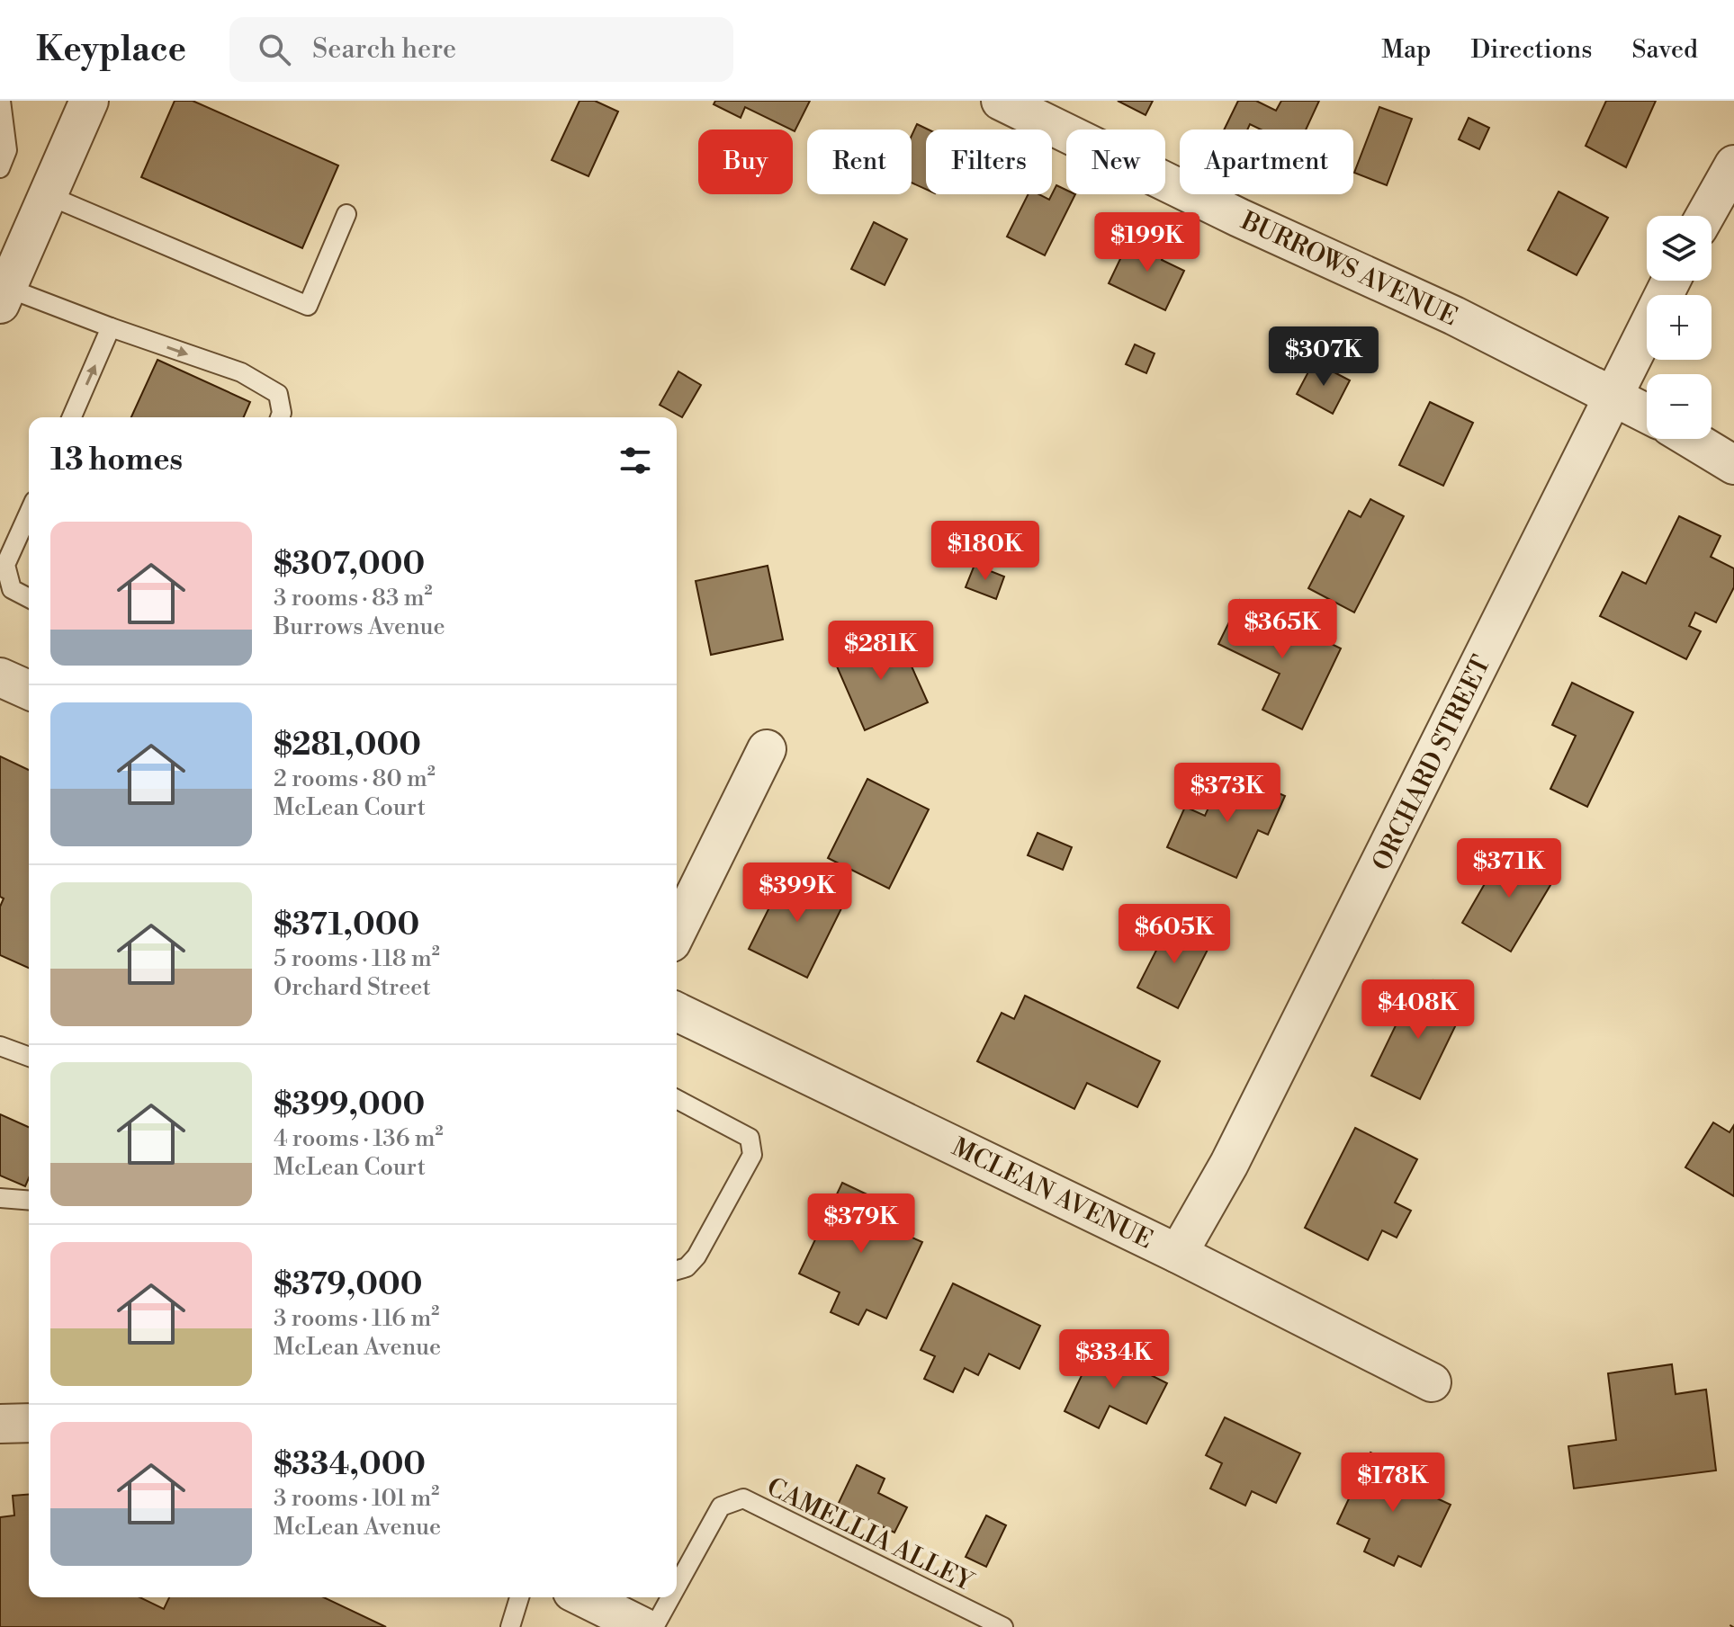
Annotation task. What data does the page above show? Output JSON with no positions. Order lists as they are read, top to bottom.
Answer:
{
  "streets": {
    "street": ["BURROWS AVENUE", "ORCHARD STREET", "MCLEAN AVENUE"],
    "lane": ["CAMELLIA ALLEY"]
  },
  "crossings": [
    ["BURROWS AVENUE", "ORCHARD STREET"],
    ["ORCHARD STREET", "MCLEAN AVENUE"]
  ],
  "page": {
    "header": "Keyplace",
    "search": "Search here",
    "nav": ["Map", "Directions", "Saved"],
    "chip": [
      "Buy",
      "Rent",
      "Filters",
      "New",
      "Apartment"
    ],
    "price": [
      "$199K",
      "$307K",
      "$180K",
      "$365K",
      "$281K",
      "$373K",
      "$371K",
      "$399K",
      "$605K",
      "$408K",
      "$379K",
      "$334K",
      "$178K"
    ],
    "map_buttons": ["+", "−"],
    "heading": "13 homes",
    "list": [
      {
        "name": "$307,000",
        "note": "3 rooms · 83 m² · Burrows Avenue"
      },
      {
        "name": "$281,000",
        "note": "2 rooms · 80 m² · McLean Court"
      },
      {
        "name": "$371,000",
        "note": "5 rooms · 118 m² · Orchard Street"
      },
      {
        "name": "$399,000",
        "note": "4 rooms · 136 m² · McLean Court"
      },
      {
        "name": "$379,000",
        "note": "3 rooms · 116 m² · McLean Avenue"
      },
      {
        "name": "$334,000",
        "note": "3 rooms · 101 m² · McLean Avenue"
      }
    ]
  }
}
